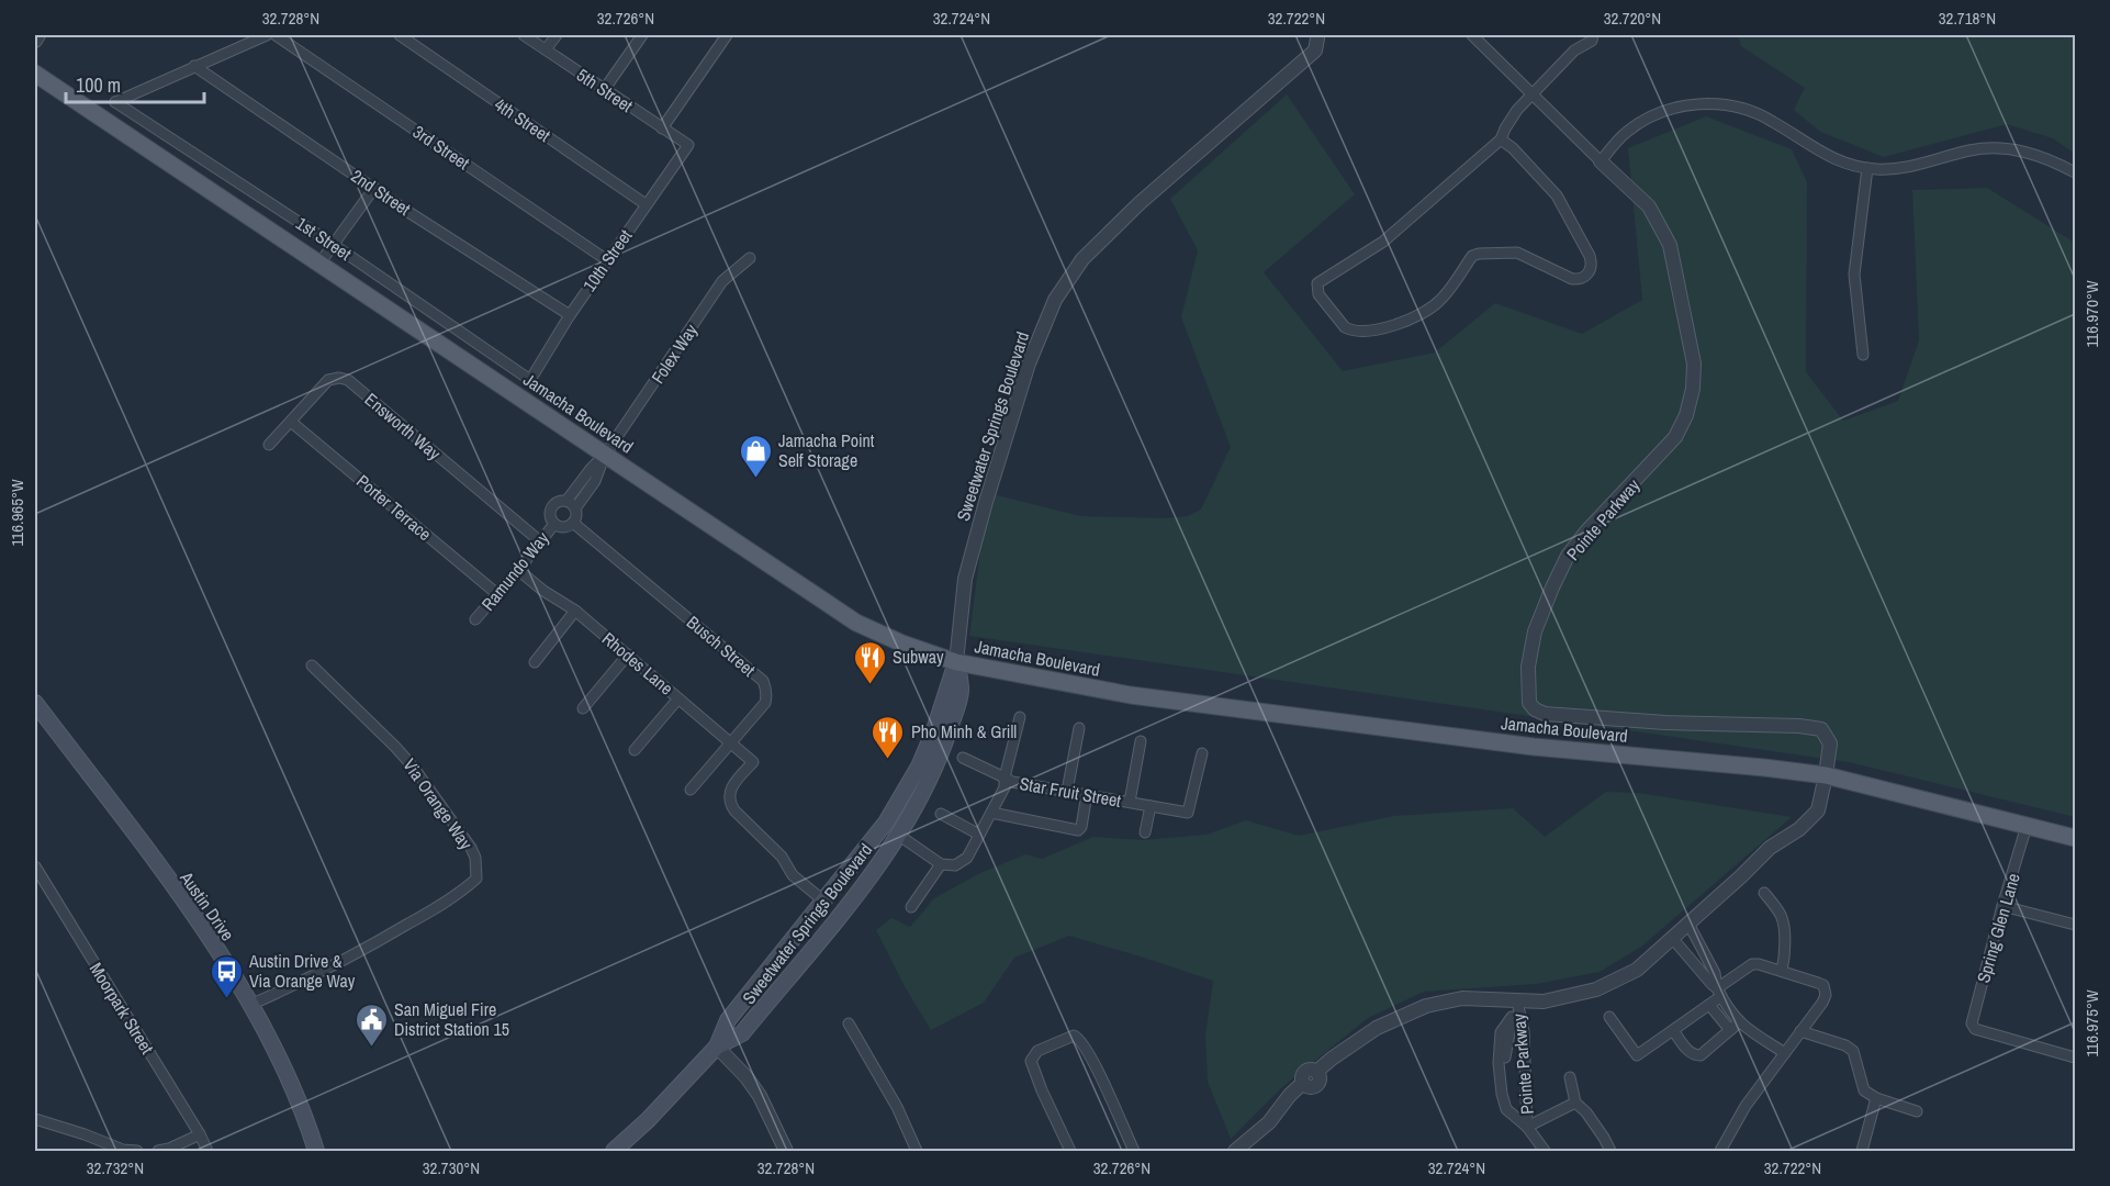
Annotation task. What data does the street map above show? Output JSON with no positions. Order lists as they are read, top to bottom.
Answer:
{
  "streets": {
    "main road": ["Jamacha Boulevard", "Sweetwater Springs Boulevard", "Austin Drive"],
    "street": [
      "5th Street",
      "4th Street",
      "3rd Street",
      "2nd Street",
      "1st Street",
      "10th Street",
      "Folex Way",
      "Ensworth Way",
      "Porter Terrace",
      "Pointe Parkway",
      "Ramundo Way",
      "Busch Street",
      "Rhodes Lane",
      "Star Fruit Street",
      "Via Orange Way",
      "Spring Glen Lane",
      "Moorpark Street"
    ]
  },
  "crossings": [
    ["5th Street", "10th Street"],
    ["4th Street", "10th Street"],
    ["3rd Street", "10th Street"],
    ["2nd Street", "1st Street"],
    ["2nd Street", "10th Street"],
    ["1st Street", "10th Street"],
    ["Folex Way", "Jamacha Boulevard"],
    ["Folex Way", "Ramundo Way"],
    ["Jamacha Boulevard", "Sweetwater Springs Boulevard"],
    ["Jamacha Boulevard", "Pointe Parkway"],
    ["Jamacha Boulevard", "Ramundo Way"],
    ["Jamacha Boulevard", "Spring Glen Lane"],
    ["Ensworth Way", "Porter Terrace"],
    ["Ensworth Way", "Ramundo Way"],
    ["Sweetwater Springs Boulevard", "Rhodes Lane"],
    ["Porter Terrace", "Ramundo Way"],
    ["Ramundo Way", "Busch Street"],
    ["Ramundo Way", "Rhodes Lane"],
    ["Busch Street", "Rhodes Lane"],
    ["Via Orange Way", "Austin Drive"]
  ],
  "places": {
    "shop": ["Jamacha Point Self Storage"],
    "restaurant": ["Subway", "Pho Minh & Grill"],
    "bus stop": ["Austin Drive & Via Orange Way"],
    "public building": ["San Miguel Fire District Station 15"]
  },
  "scale_bar": "100 m",
  "coordinates": [
    "32.728°N",
    "32.726°N",
    "32.724°N",
    "32.722°N",
    "32.720°N",
    "32.718°N",
    "116.970°W",
    "116.965°W",
    "116.975°W",
    "32.732°N",
    "32.730°N"
  ]
}
